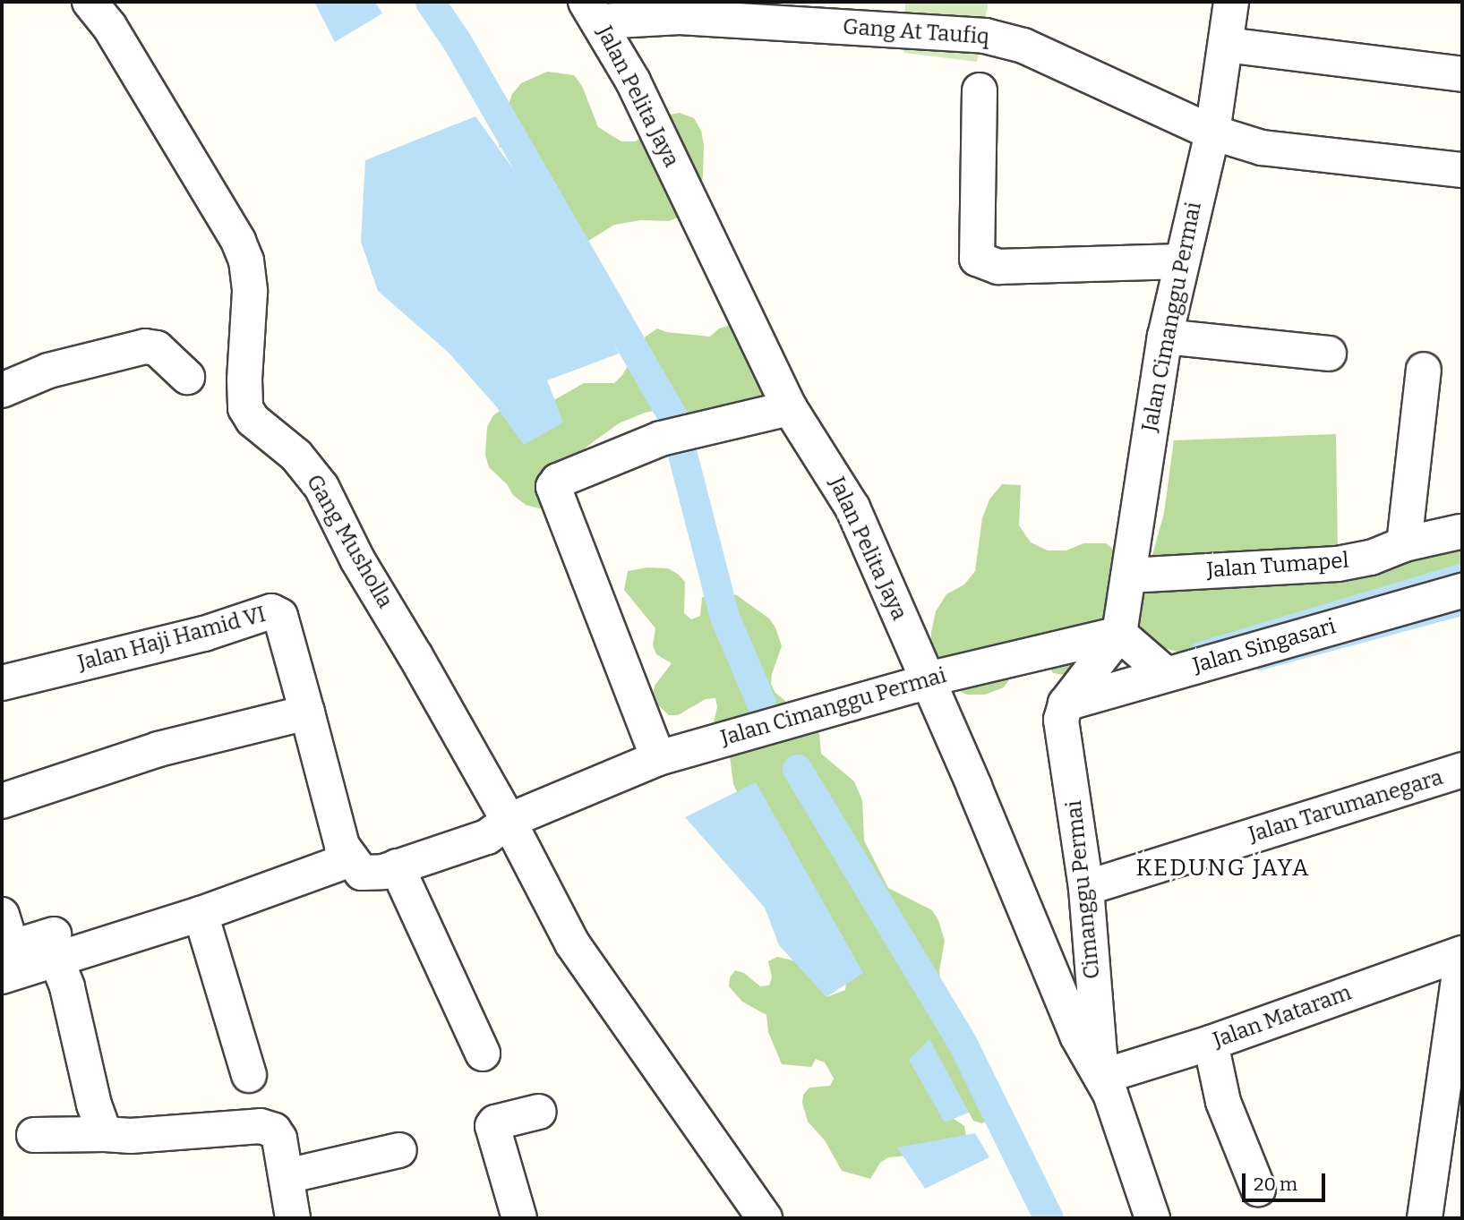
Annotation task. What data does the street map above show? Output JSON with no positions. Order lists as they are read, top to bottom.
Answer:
{
  "streets": {
    "street": [
      "Gang At Taufiq",
      "Jalan Pelita Jaya",
      "Jalan Cimanggu Permai",
      "Gang Musholla",
      "Jalan Tumapel",
      "Jalan Haji Hamid VI",
      "Jalan Singasari",
      "Jalan Tarumanegara",
      "Cimanggu Permai",
      "Jalan Mataram"
    ]
  },
  "crossings": [
    ["Gang At Taufiq", "Jalan Pelita Jaya"],
    ["Gang At Taufiq", "Jalan Cimanggu Permai"],
    ["Jalan Pelita Jaya", "Jalan Cimanggu Permai"],
    ["Jalan Pelita Jaya", "Cimanggu Permai"],
    ["Jalan Pelita Jaya", "Jalan Mataram"],
    ["Jalan Cimanggu Permai", "Gang Musholla"],
    ["Jalan Cimanggu Permai", "Jalan Tumapel"],
    ["Jalan Cimanggu Permai", "Jalan Haji Hamid VI"],
    ["Jalan Cimanggu Permai", "Jalan Singasari"],
    ["Jalan Cimanggu Permai", "Cimanggu Permai"],
    ["Jalan Singasari", "Cimanggu Permai"],
    ["Jalan Tarumanegara", "Cimanggu Permai"],
    ["Cimanggu Permai", "Jalan Mataram"]
  ],
  "districts": ["KEDUNG JAYA"],
  "scale_bar": "20 m"
}
